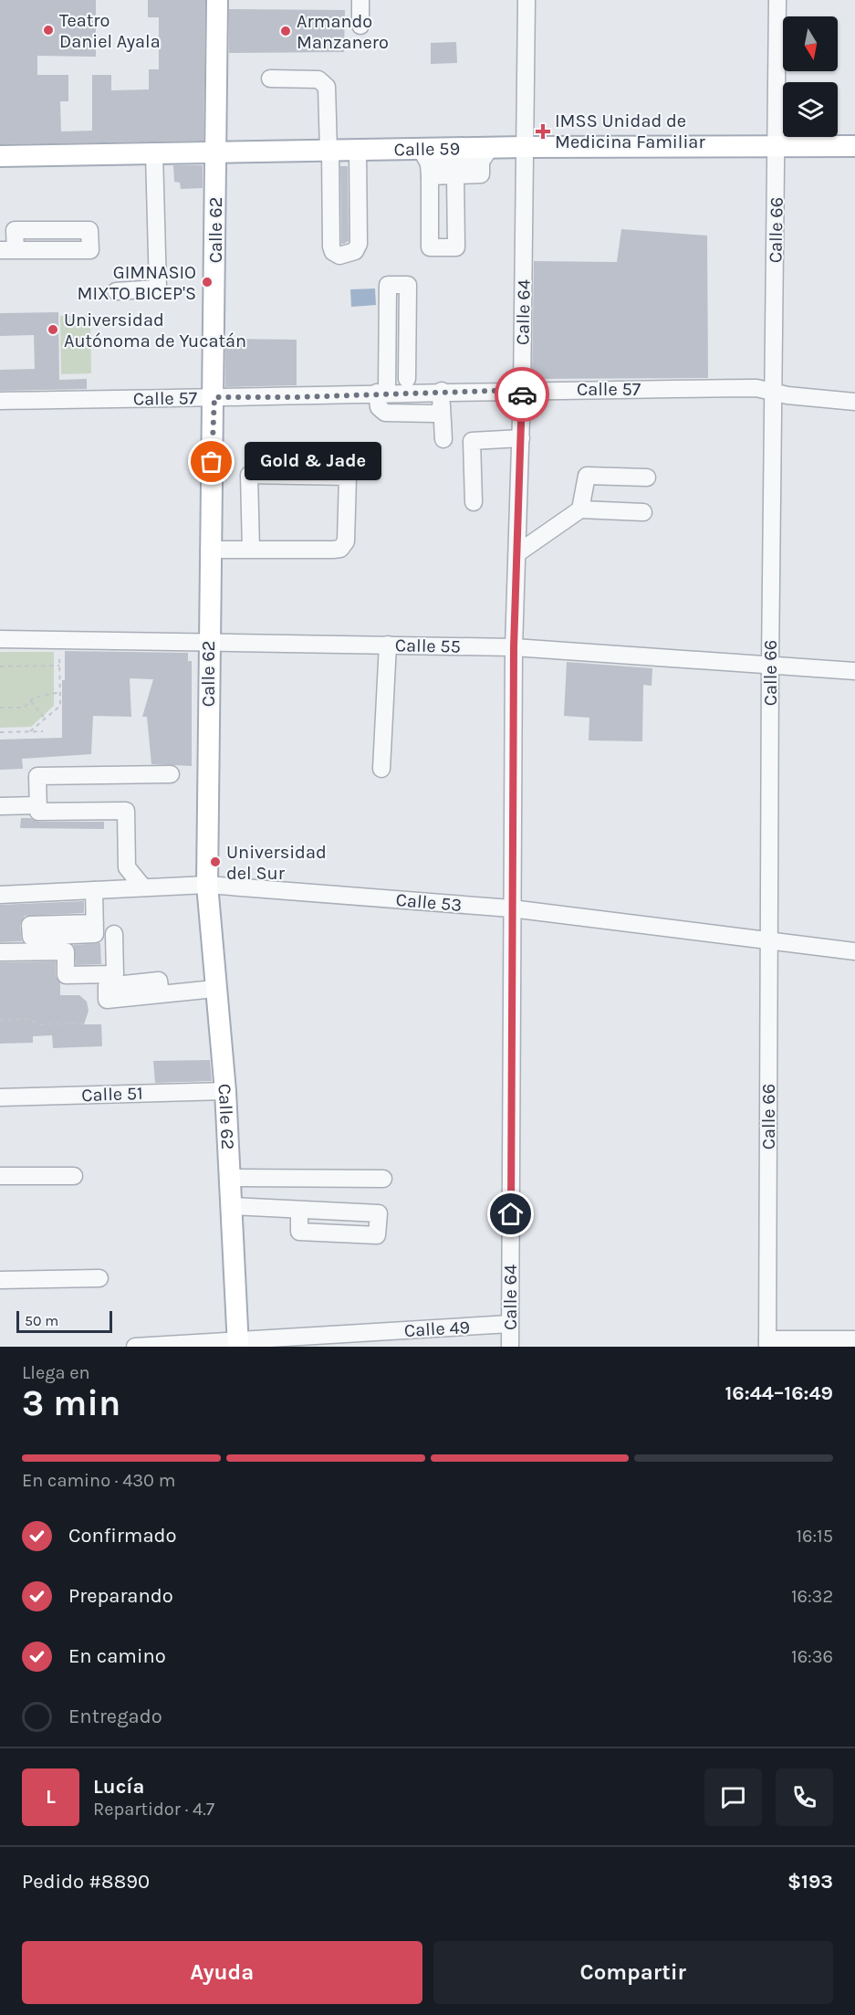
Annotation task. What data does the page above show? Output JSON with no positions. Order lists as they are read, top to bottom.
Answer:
{
  "streets": {
    "main road": ["Calle 59", "Calle 62"],
    "street": [
      "Calle 66",
      "Calle 64",
      "Calle 57",
      "Calle 55",
      "Calle 53",
      "Calle 51",
      "Calle 49"
    ]
  },
  "crossings": [
    ["Calle 59", "Calle 62"],
    ["Calle 59", "Calle 66"],
    ["Calle 59", "Calle 64"],
    ["Calle 62", "Calle 57"],
    ["Calle 62", "Calle 55"],
    ["Calle 62", "Calle 53"],
    ["Calle 62", "Calle 51"],
    ["Calle 62", "Calle 49"],
    ["Calle 66", "Calle 57"],
    ["Calle 66", "Calle 55"],
    ["Calle 66", "Calle 53"],
    ["Calle 64", "Calle 57"],
    ["Calle 64", "Calle 55"],
    ["Calle 64", "Calle 53"],
    ["Calle 64", "Calle 49"]
  ],
  "places": {
    "other": [
      "Teatro Daniel Ayala",
      "Armando Manzanero",
      "GIMNASIO MIXTO BICEP'S",
      "Universidad Autónoma de Yucatán",
      "Gold & Jade",
      "Universidad del Sur"
    ],
    "health": ["IMSS Unidad de Medicina Familiar"]
  },
  "scale_bar": "50 m",
  "north": "bottom",
  "page": {
    "bubble": "Gold & Jade",
    "scale": "50 m",
    "heading": ["3 min", "Llega en", "16:44–16:49"],
    "panel": [
      "Lucía",
      "Repartidor · 4.7",
      "Pedido #8890",
      "$193"
    ],
    "bar": "En camino · 430 m",
    "list": [
      ["Confirmado", "16:15"],
      ["Preparando", "16:32"],
      ["En camino", "16:36"],
      "Entregado"
    ],
    "round": "L",
    "buttons": ["Ayuda", "Compartir"]
  }
}
